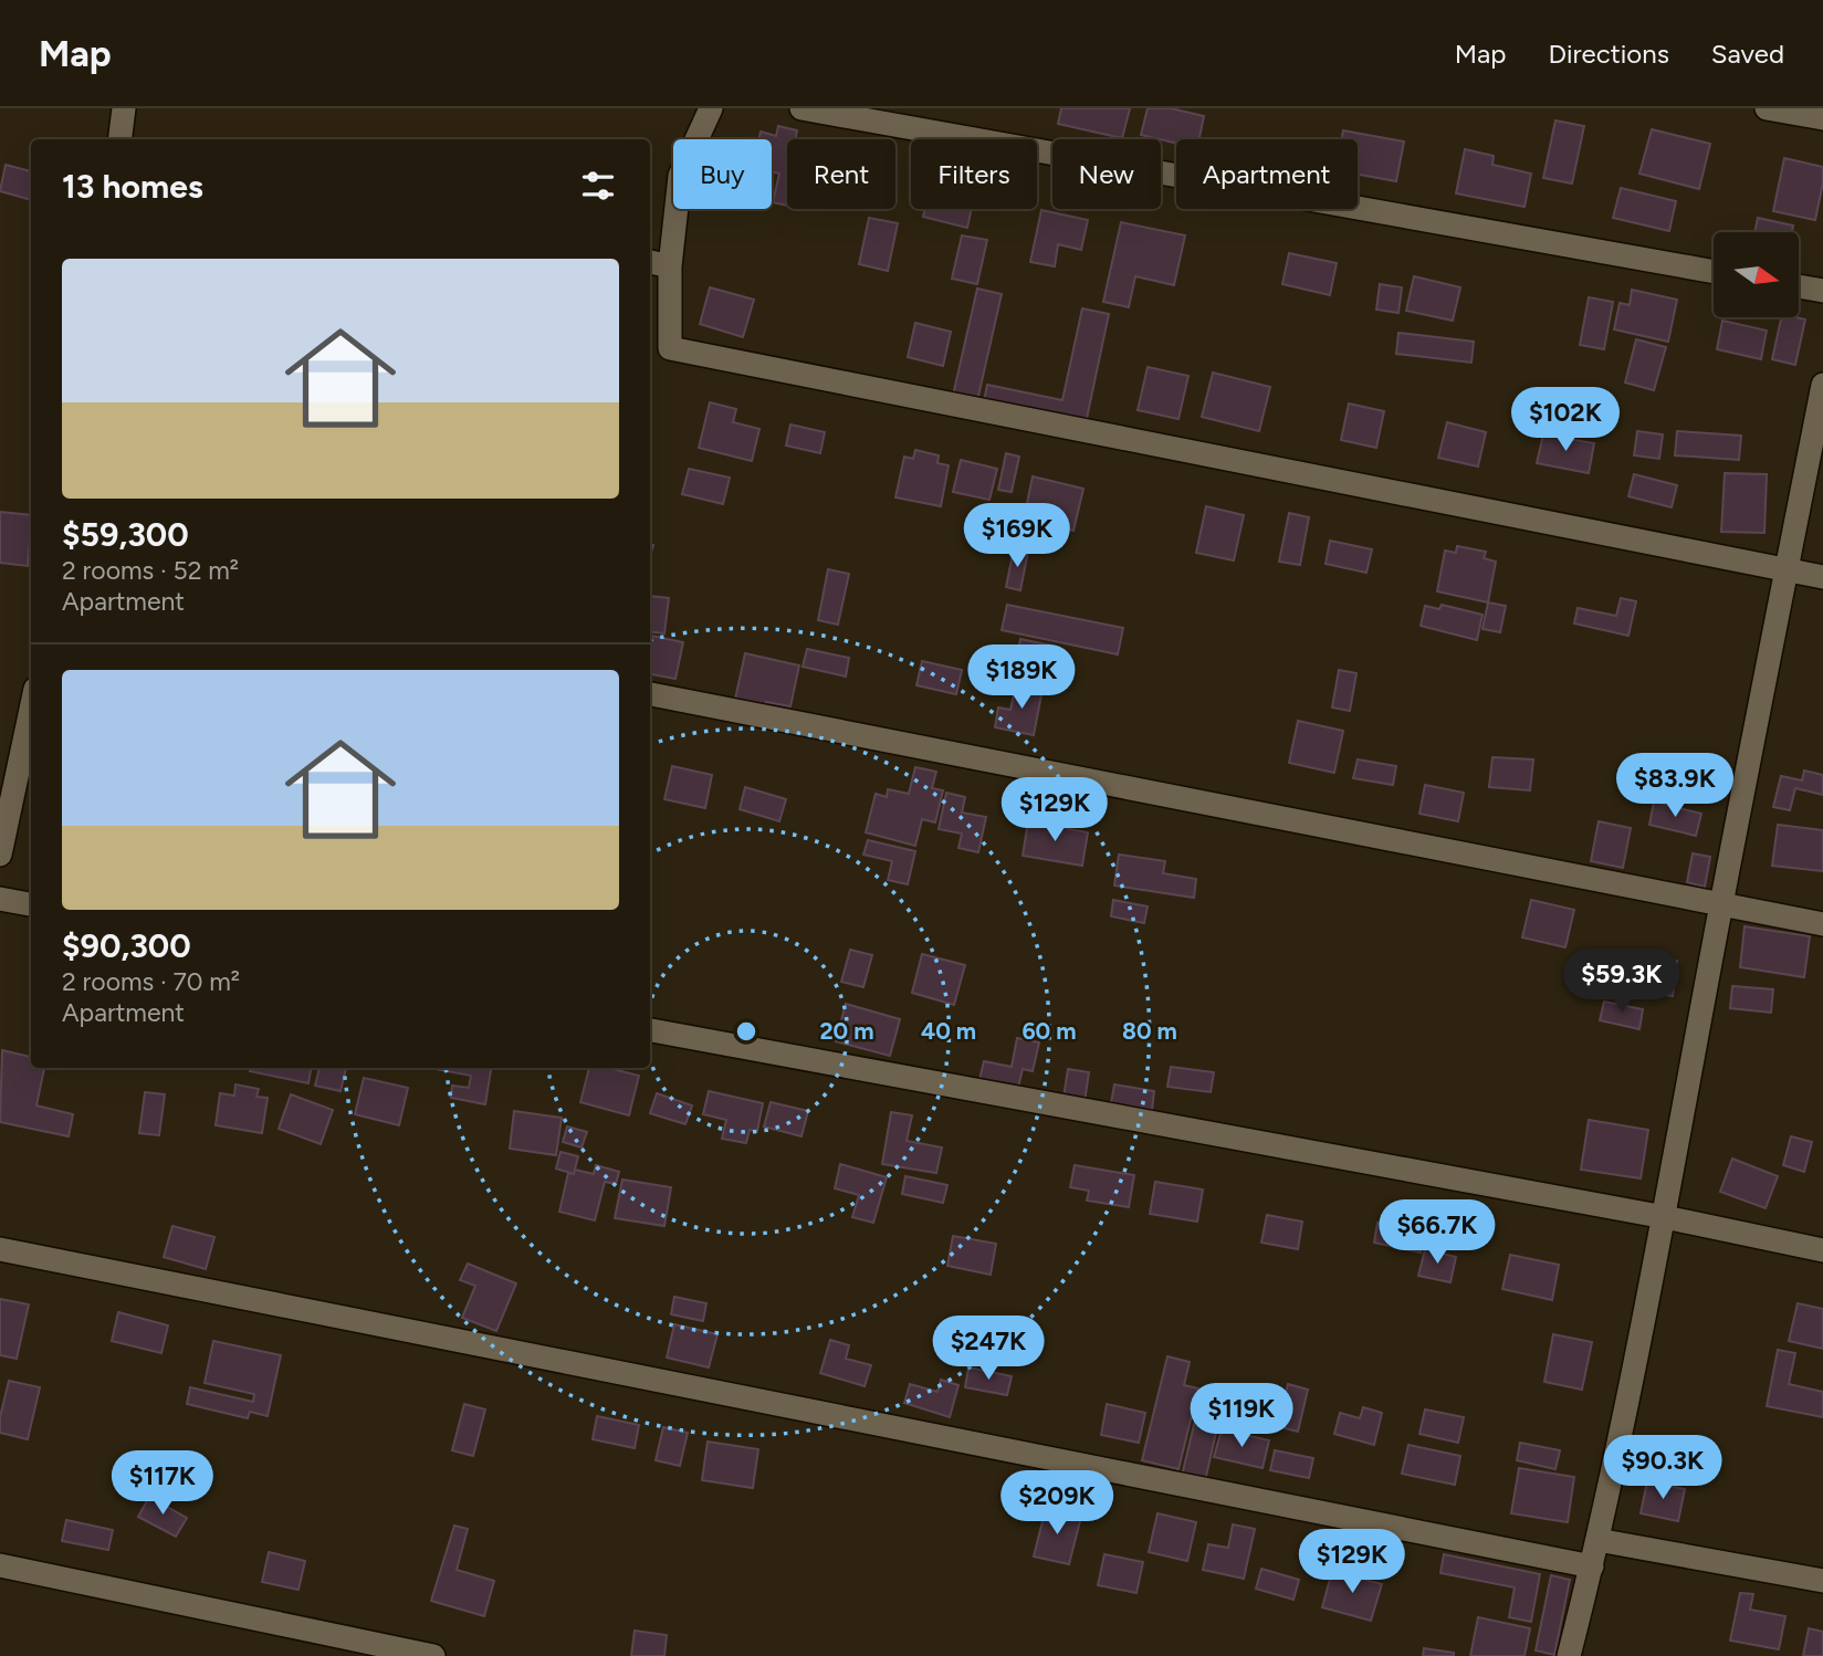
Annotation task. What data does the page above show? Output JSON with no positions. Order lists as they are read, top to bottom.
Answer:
{
  "north": "right",
  "page": {
    "header": "Map",
    "nav": ["Map", "Directions", "Saved"],
    "chip": [
      "Buy",
      "Rent",
      "Filters",
      "New",
      "Apartment"
    ],
    "heading": "13 homes",
    "list": [
      {
        "name": "$59,300",
        "note": "2 rooms · 52 m² · Apartment"
      },
      {
        "name": "$90,300",
        "note": "2 rooms · 70 m² · Apartment"
      }
    ],
    "price": [
      "$102K",
      "$169K",
      "$189K",
      "$83.9K",
      "$129K",
      "$59.3K",
      "$66.7K",
      "$247K",
      "$119K",
      "$90.3K",
      "$117K",
      "$209K",
      "$129K"
    ]
  },
  "rings": [
    "20 m",
    "40 m",
    "60 m",
    "80 m"
  ]
}
